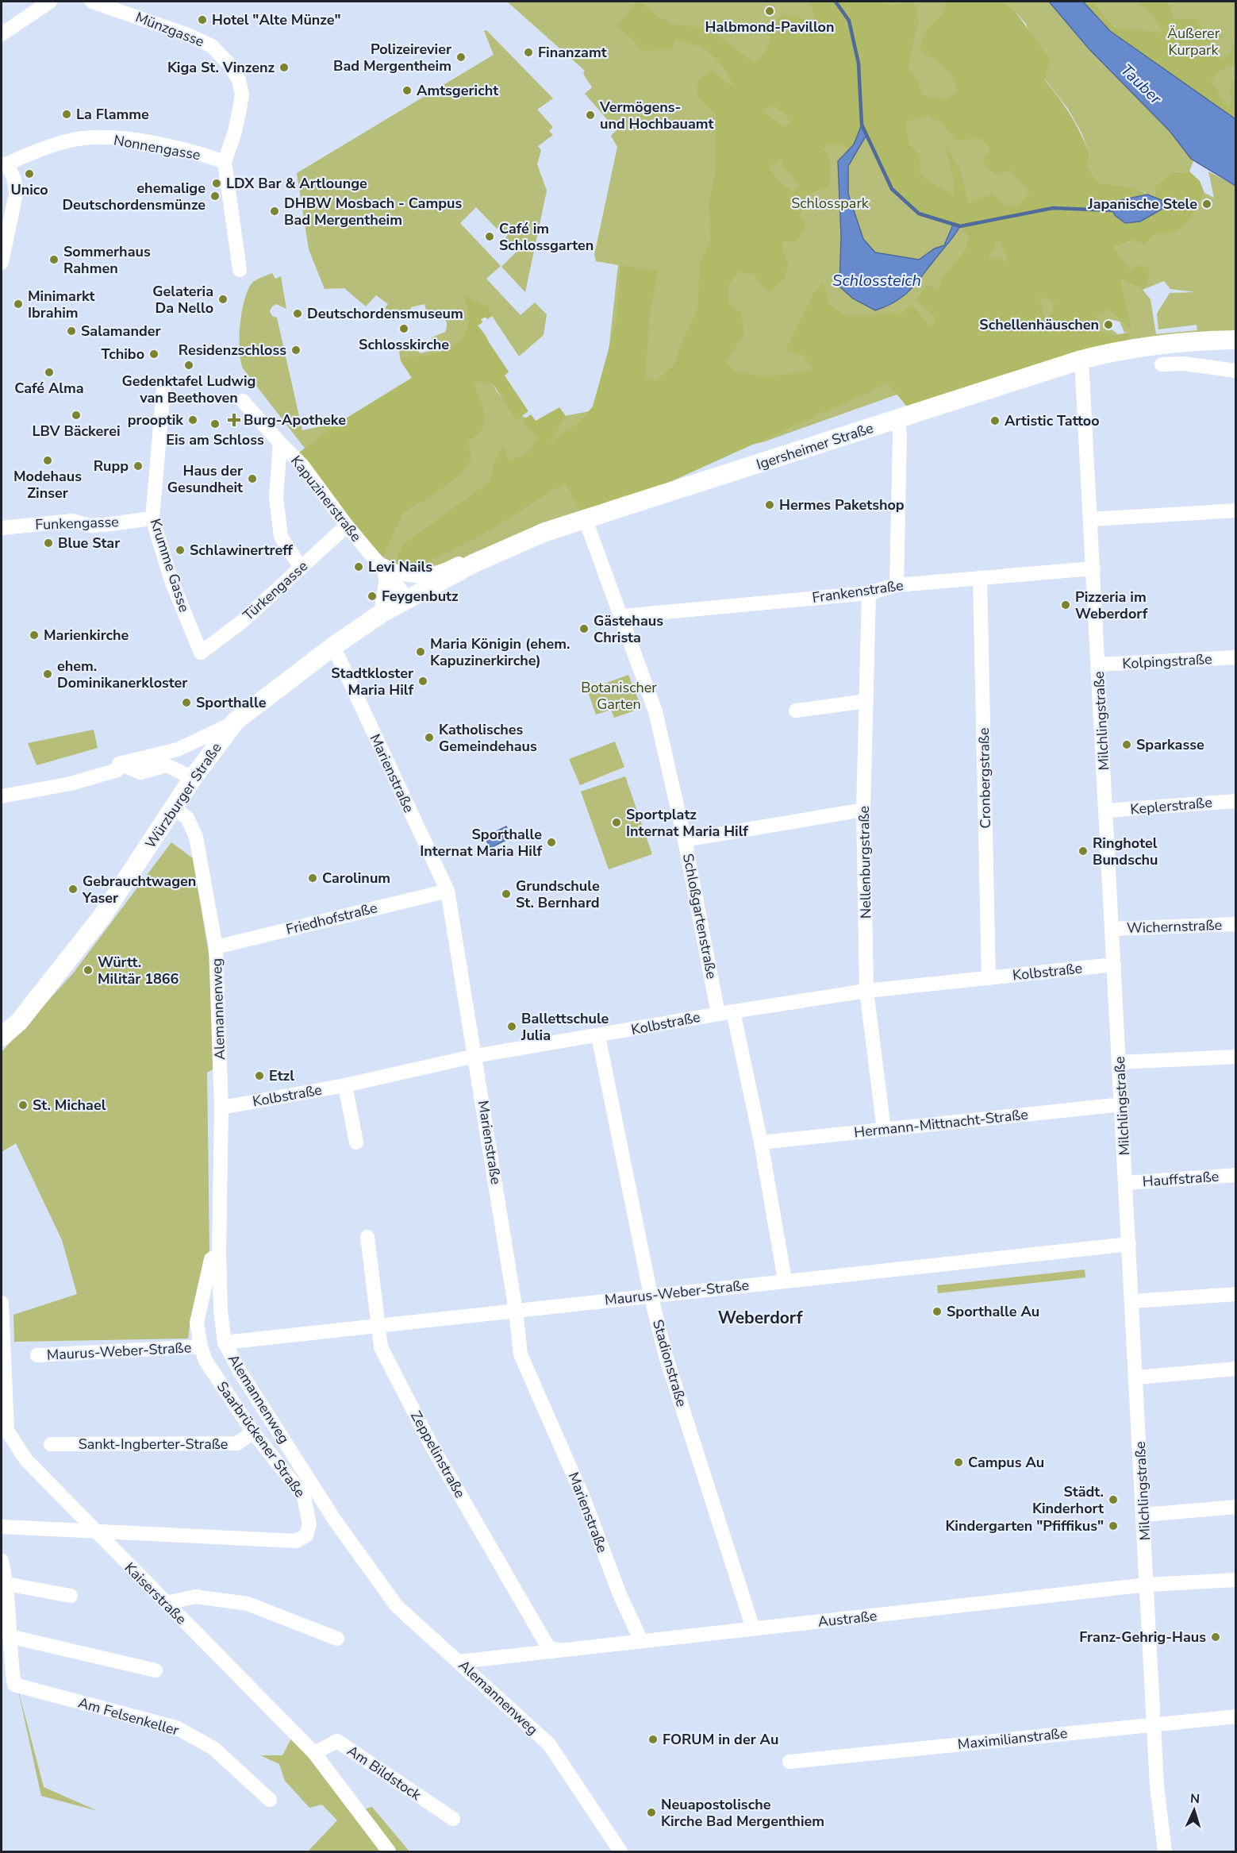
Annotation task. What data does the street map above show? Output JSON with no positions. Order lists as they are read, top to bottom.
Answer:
{
  "streets": {
    "street": [
      "Münzgasse",
      "Nonnengasse",
      "Igersheimer Straße",
      "Kapuzinerstraße",
      "Funkengasse",
      "Krumme Gasse",
      "Türkengasse",
      "Frankenstraße",
      "Kolpingstraße",
      "Milchlingstraße",
      "Marienstraße",
      "Cronbergstraße",
      "Würzburger Straße",
      "Keplerstraße",
      "Nellenburgstraße",
      "Schloßgartenstraße",
      "Friedhofstraße",
      "Wichernstraße",
      "Kolbstraße",
      "Alemannenweg",
      "Hermann-Mittnacht-Straße",
      "Hauffstraße",
      "Maurus-Weber-Straße",
      "Stadionstraße",
      "Saarbrückener Straße",
      "Sankt-Ingberter-Straße",
      "Zeppelinstraße",
      "Kaiserstraße",
      "Austraße",
      "Am Felsenkeller",
      "Maximilianstraße",
      "Am Bildstock"
    ]
  },
  "crossings": [
    ["Münzgasse", "Nonnengasse"],
    ["Igersheimer Straße", "Kapuzinerstraße"],
    ["Igersheimer Straße", "Milchlingstraße"],
    ["Igersheimer Straße", "Würzburger Straße"],
    ["Igersheimer Straße", "Schloßgartenstraße"],
    ["Kapuzinerstraße", "Türkengasse"],
    ["Kapuzinerstraße", "Würzburger Straße"],
    ["Funkengasse", "Krumme Gasse"],
    ["Krumme Gasse", "Türkengasse"],
    ["Frankenstraße", "Milchlingstraße"],
    ["Frankenstraße", "Cronbergstraße"],
    ["Frankenstraße", "Nellenburgstraße"],
    ["Frankenstraße", "Schloßgartenstraße"],
    ["Kolpingstraße", "Milchlingstraße"],
    ["Milchlingstraße", "Keplerstraße"],
    ["Milchlingstraße", "Wichernstraße"],
    ["Milchlingstraße", "Kolbstraße"],
    ["Milchlingstraße", "Hermann-Mittnacht-Straße"],
    ["Milchlingstraße", "Hauffstraße"],
    ["Milchlingstraße", "Maurus-Weber-Straße"],
    ["Milchlingstraße", "Austraße"],
    ["Milchlingstraße", "Maximilianstraße"],
    ["Marienstraße", "Würzburger Straße"],
    ["Marienstraße", "Friedhofstraße"],
    ["Marienstraße", "Kolbstraße"],
    ["Marienstraße", "Maurus-Weber-Straße"],
    ["Marienstraße", "Austraße"],
    ["Cronbergstraße", "Kolbstraße"],
    ["Würzburger Straße", "Alemannenweg"],
    ["Nellenburgstraße", "Kolbstraße"],
    ["Nellenburgstraße", "Hermann-Mittnacht-Straße"],
    ["Schloßgartenstraße", "Kolbstraße"],
    ["Friedhofstraße", "Alemannenweg"],
    ["Kolbstraße", "Alemannenweg"],
    ["Kolbstraße", "Stadionstraße"],
    ["Alemannenweg", "Maurus-Weber-Straße"],
    ["Alemannenweg", "Saarbrückener Straße"],
    ["Alemannenweg", "Austraße"],
    ["Maurus-Weber-Straße", "Stadionstraße"],
    ["Maurus-Weber-Straße", "Saarbrückener Straße"],
    ["Maurus-Weber-Straße", "Zeppelinstraße"],
    ["Stadionstraße", "Austraße"],
    ["Saarbrückener Straße", "Sankt-Ingberter-Straße"],
    ["Saarbrückener Straße", "Kaiserstraße"],
    ["Zeppelinstraße", "Austraße"],
    ["Kaiserstraße", "Am Bildstock"]
  ],
  "districts": ["Weberdorf"],
  "water": ["Tauber", "Schlossteich"],
  "parks": ["Äußerer Kurpark", "Schlosspark", "Botanischer Garten"],
  "places": {
    "other": [
      "Halbmond-Pavillon",
      "Hotel \"Alte Münze\"",
      "Finanzamt",
      "Polizeirevier Bad Mergentheim",
      "Kiga St. Vinzenz",
      "Amtsgericht",
      "La Flamme",
      "Vermögens- und Hochbauamt",
      "Unico",
      "LDX Bar & Artlounge",
      "ehemalige Deutschordensmünze",
      "Japanische Stele",
      "DHBW Mosbach - Campus Bad Mergentheim",
      "Café im Schlossgarten",
      "Sommerhaus Rahmen",
      "Gelateria Da Nello",
      "Minimarkt Ibrahim",
      "Deutschordensmuseum",
      "Schellenhäuschen",
      "Schlosskirche",
      "Salamander",
      "Residenzschloss",
      "Tchibo",
      "Gedenktafel Ludwig van Beethoven",
      "Café Alma",
      "LBV Bäckerei",
      "prooptik",
      "Artistic Tattoo",
      "Eis am Schloss",
      "Modehaus Zinser",
      "Rupp",
      "Haus der Gesundheit",
      "Hermes Paketshop",
      "Blue Star",
      "Schlawinertreff",
      "Levi Nails",
      "Feygenbutz",
      "Pizzeria im Weberdorf",
      "Gästehaus Christa",
      "Marienkirche",
      "Maria Königin (ehem. Kapuzinerkirche)",
      "ehem. Dominikanerkloster",
      "Stadtkloster Maria Hilf",
      "Sporthalle",
      "Katholisches Gemeindehaus",
      "Sparkasse",
      "Sportplatz Internat Maria Hilf",
      "Sporthalle Internat Maria Hilf",
      "Ringhotel Bundschu",
      "Carolinum",
      "Gebrauchtwagen Yaser",
      "Grundschule St. Bernhard",
      "Württ. Militär 1866",
      "Ballettschule Julia",
      "Etzl",
      "St. Michael",
      "Sporthalle Au",
      "Campus Au",
      "Städt. Kinderhort",
      "Kindergarten \"Pfiffikus\"",
      "Franz-Gehrig-Haus",
      "FORUM in der Au",
      "Neuapostolische Kirche Bad Mergenthiem"
    ],
    "health": ["Burg-Apotheke"]
  },
  "north": "top"
}
